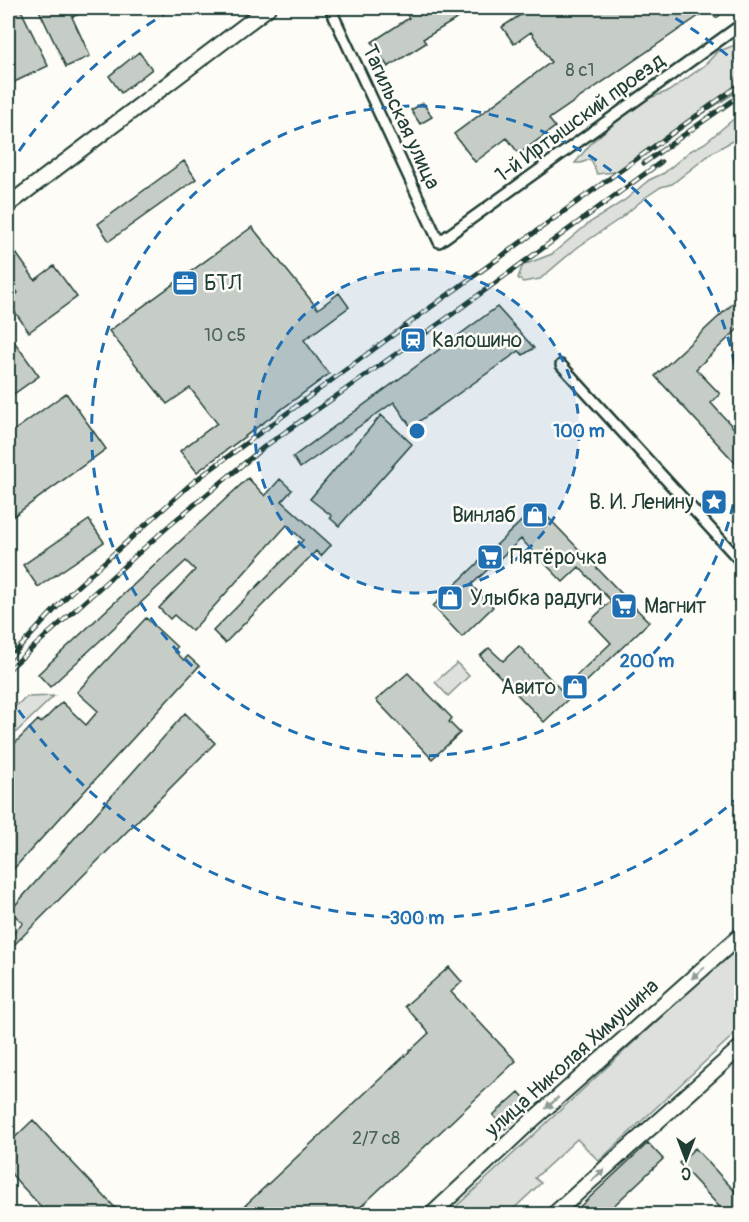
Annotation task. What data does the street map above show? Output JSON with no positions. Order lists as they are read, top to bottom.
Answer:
{
  "streets": {
    "main road": ["улица Николая Химушина"],
    "street": ["Тагильская улица", "1-й Иртышский проезд"]
  },
  "crossings": [
    ["Тагильская улица", "1-й Иртышский проезд"]
  ],
  "places": {
    "office": ["БТЛ"],
    "station": ["Калошино"],
    "place": ["В. И. Ленину"],
    "shop": ["Винлаб", "Улыбка радуги", "Авито"],
    "supermarket": ["Пятёрочка", "Магнит"]
  },
  "house_numbers": ["8 с1", "10 с5", "2/7 с8"],
  "north": "bottom",
  "rings": ["100 m", "200 m", "300 m"]
}
